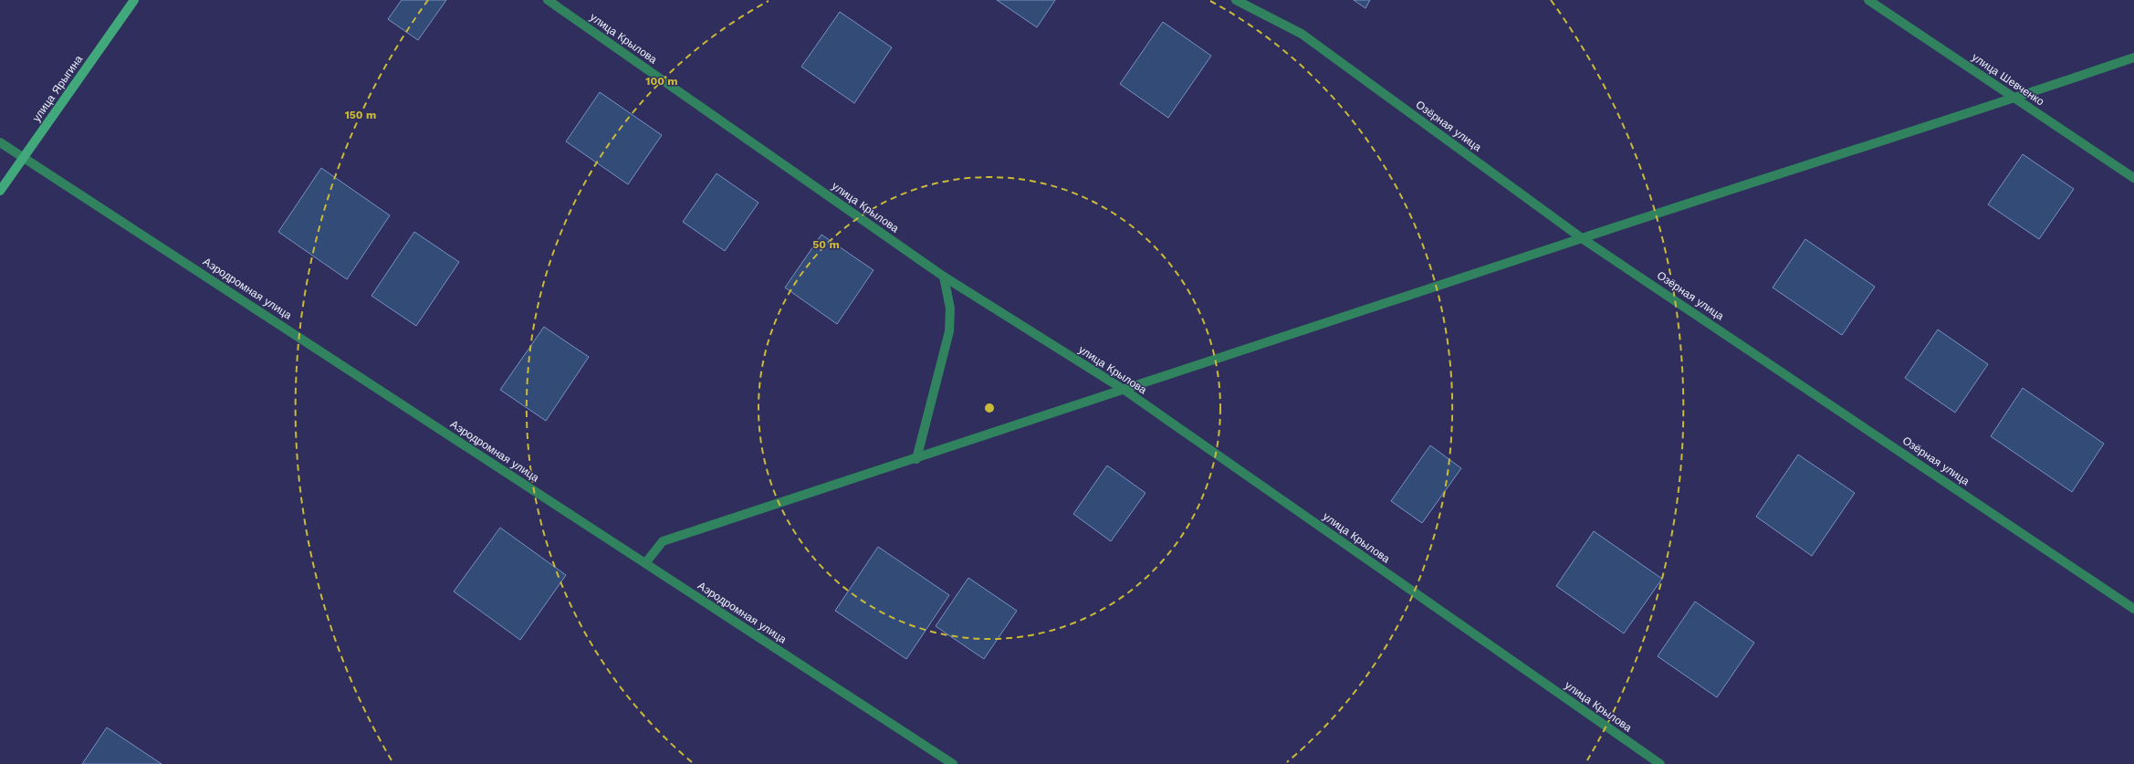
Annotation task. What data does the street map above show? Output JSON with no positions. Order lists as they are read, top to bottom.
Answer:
{
  "streets": {
    "street": [
      "улица Крылова",
      "улица Шевченко",
      "улица Ярыгина",
      "Озёрная улица",
      "Аэродромная улица"
    ]
  },
  "crossings": [
    ["улица Ярыгина", "Аэродромная улица"]
  ],
  "rings": ["100 m", "150 m", "50 m"]
}
